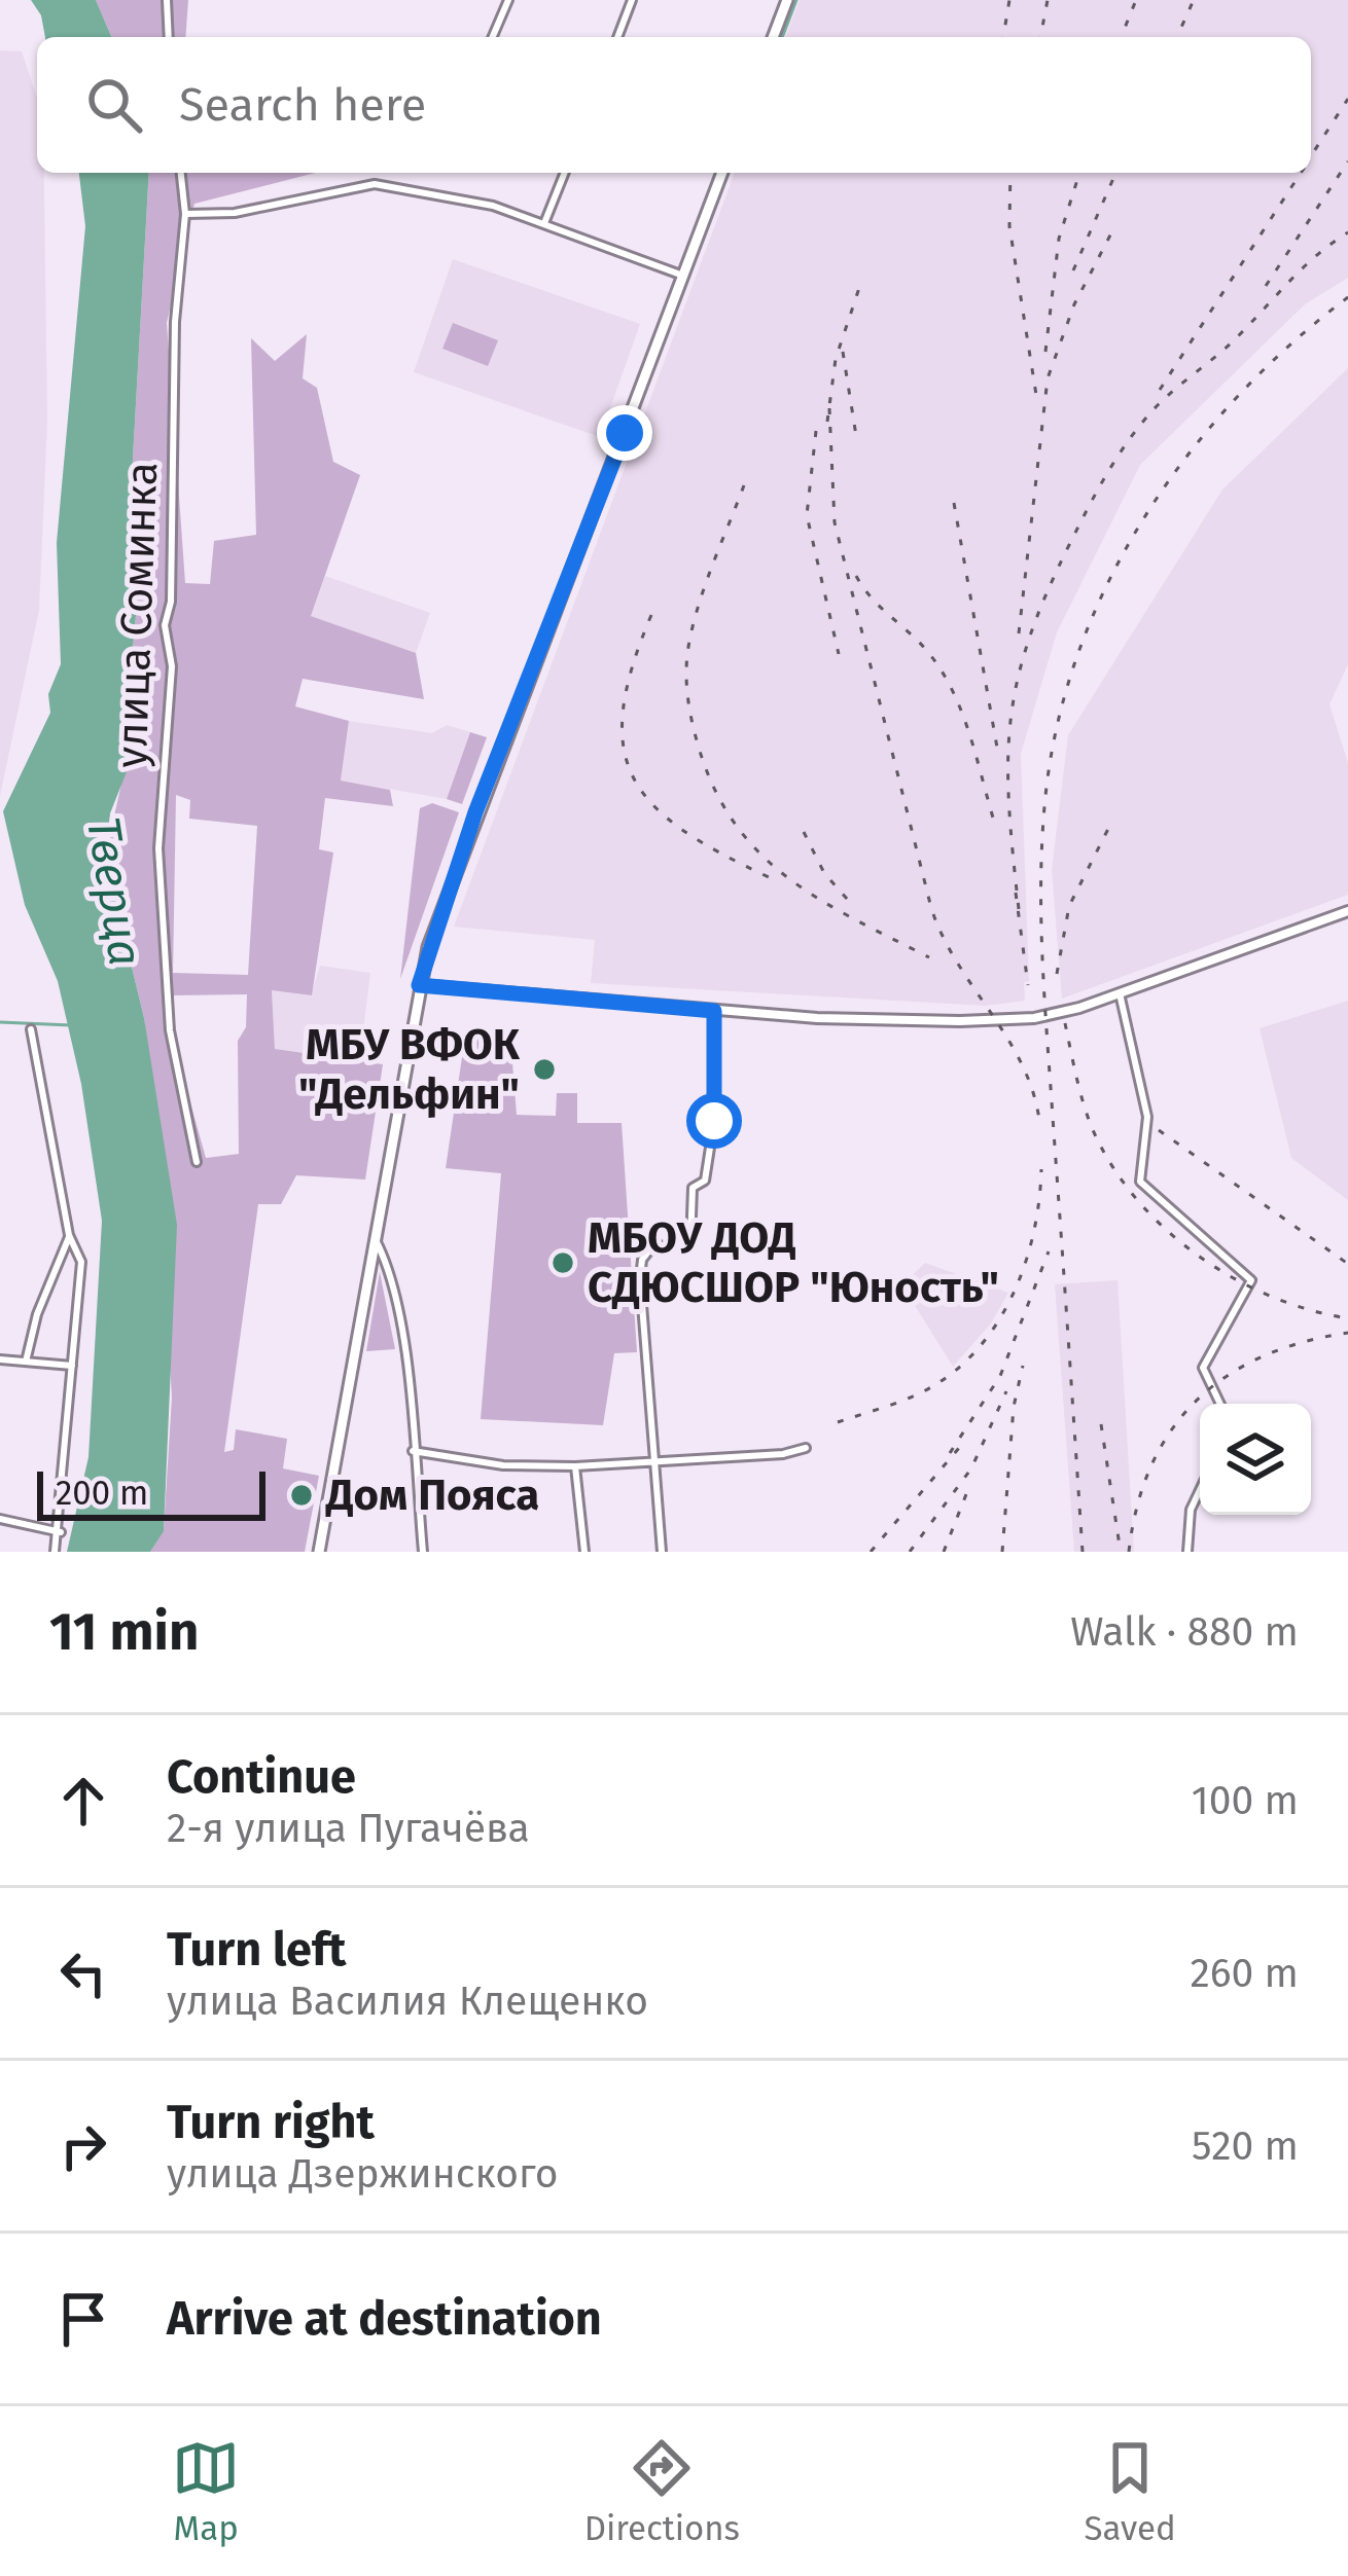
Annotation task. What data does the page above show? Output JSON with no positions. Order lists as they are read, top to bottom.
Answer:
{
  "streets": {
    "street": ["улица Соминка"]
  },
  "water": ["Тверца"],
  "places": ["МБУ ВФОК \"Дельфин\"", "МБОУ ДОД СДЮСШОР \"Юность\"", "Дом Пояса"],
  "scale_bar": "200 m",
  "page": {
    "search": "Search here",
    "scale": "200 m",
    "heading": ["11 min", "Walk · 880 m"],
    "list": [
      ["Continue", "2-я улица Пугачёва", "100 m"],
      ["Turn left", "улица Василия Клещенко", "260 m"],
      ["Turn right", "улица Дзержинского", "520 m"],
      "Arrive at destination"
    ],
    "nav": ["Map", "Directions", "Saved"]
  }
}
